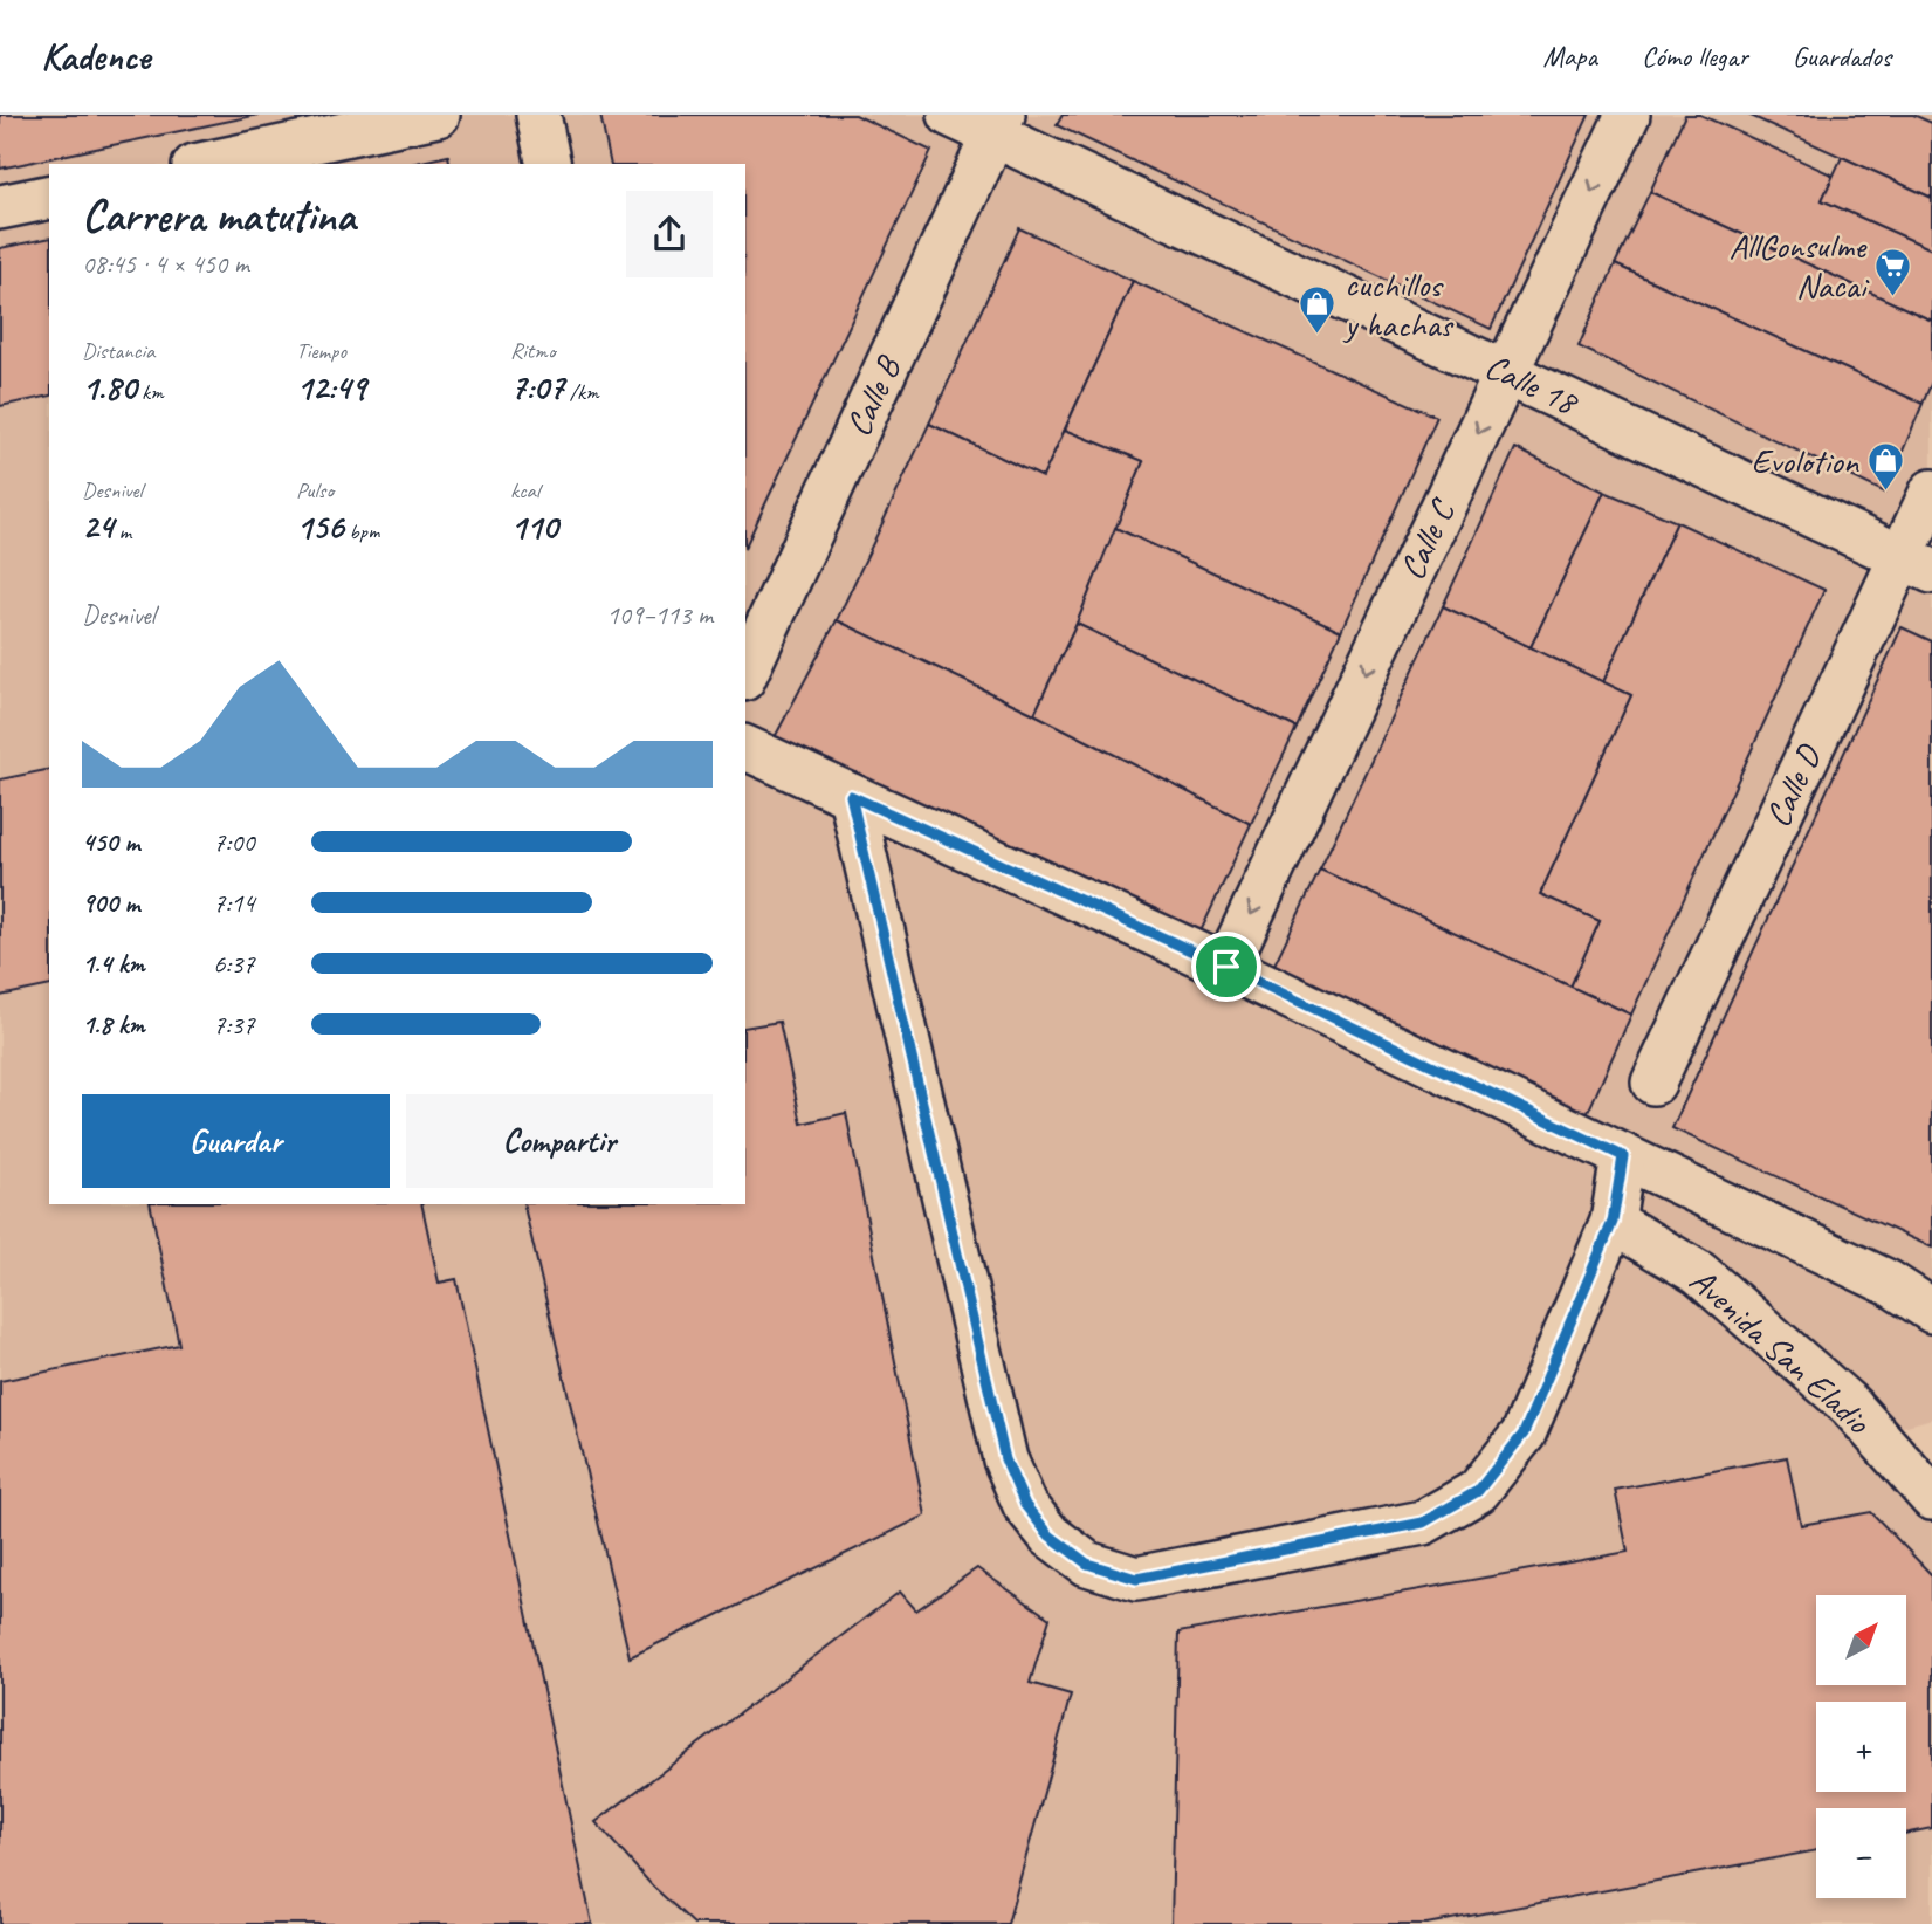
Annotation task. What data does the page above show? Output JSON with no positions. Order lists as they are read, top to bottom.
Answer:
{
  "streets": {
    "street": [
      "Calle 18",
      "Calle B",
      "Calle C",
      "Calle D",
      "Avenida San Eladio"
    ]
  },
  "crossings": [
    ["Calle 18", "Calle B"],
    ["Calle 18", "Calle C"],
    ["Calle 18", "Calle D"]
  ],
  "one_way": ["Calle C"],
  "places": {
    "supermarket": ["AllConsulme Nacai"],
    "shop": ["cuchillos y hachas", "Evolotion"]
  },
  "north": "top right",
  "page": {
    "header": "Kadence",
    "nav": ["Mapa", "Cómo llegar", "Guardados"],
    "heading": ["Carrera matutina", "08:45 · 4 × 450 m"],
    "stats": [
      ["Distancia", "1.80 km"],
      ["Tiempo", "12:49"],
      ["Ritmo", "7:07 /km"],
      ["Desnivel", "24 m"],
      ["Pulso", "156 bpm"],
      ["kcal", "110"]
    ],
    "chart": ["Desnivel", "109–113 m"],
    "list": [
      {
        "name": "450 m",
        "note": "7:00"
      },
      {
        "name": "900 m",
        "note": "7:14"
      },
      {
        "name": "1.4 km",
        "note": "6:37"
      },
      {
        "name": "1.8 km",
        "note": "7:37"
      }
    ],
    "buttons": ["Guardar", "Compartir"],
    "map_buttons": ["+", "−"]
  }
}
